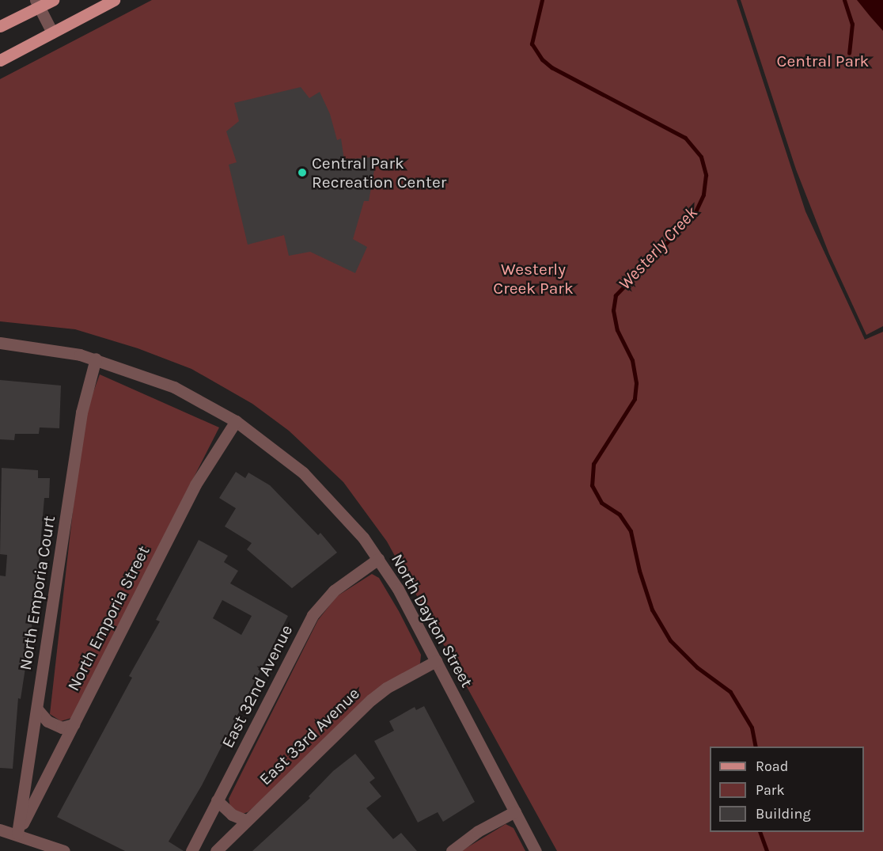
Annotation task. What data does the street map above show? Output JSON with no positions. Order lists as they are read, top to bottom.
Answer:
{
  "streets": {
    "street": [
      "North Emporia Court",
      "North Emporia Street",
      "North Dayton Street",
      "East 32nd Avenue",
      "East 33rd Avenue"
    ]
  },
  "crossings": [
    ["North Emporia Court", "North Emporia Street"],
    ["North Emporia Court", "North Dayton Street"],
    ["North Emporia Street", "North Dayton Street"],
    ["North Dayton Street", "East 32nd Avenue"],
    ["North Dayton Street", "East 33rd Avenue"]
  ],
  "water": ["Westerly Creek"],
  "parks": ["Central Park", "Westerly Creek Park"],
  "places": ["Central Park Recreation Center"],
  "legend": ["Road", "Park", "Building"]
}
